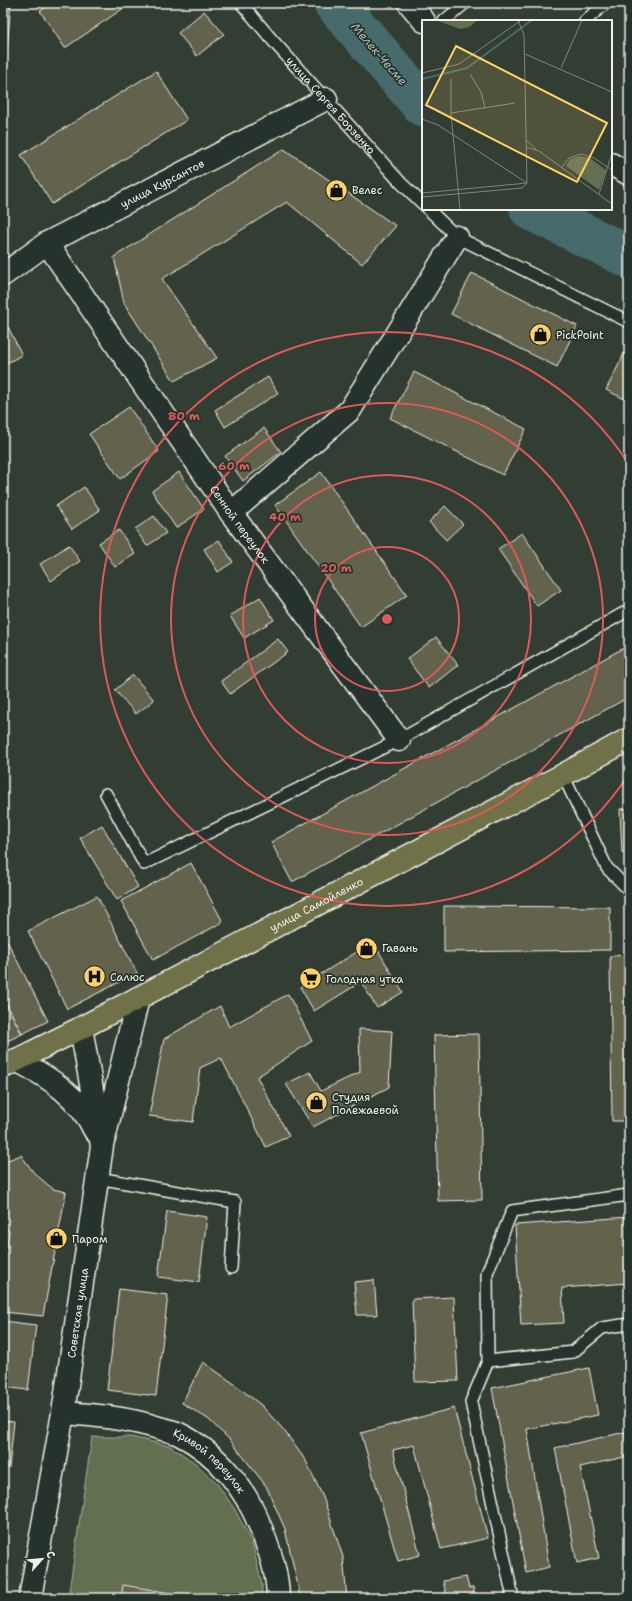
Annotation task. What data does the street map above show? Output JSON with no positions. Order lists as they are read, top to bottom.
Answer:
{
  "streets": {
    "main road": ["улица Самойленко"],
    "street": [
      "улица Курсантов",
      "Сенной переулок",
      "Советская улица",
      "Кривой переулок"
    ],
    "lane": ["улица Сергея Борзенко"]
  },
  "crossings": [
    ["улица Сергея Борзенко", "улица Курсантов"],
    ["улица Курсантов", "Сенной переулок"],
    ["улица Самойленко", "Советская улица"],
    ["Советская улица", "Кривой переулок"]
  ],
  "water": ["Мелек-Чесме"],
  "places": {
    "shop": [
      "Велес",
      "PickPoint",
      "Гавань",
      "Студия Полежаевой",
      "Паром"
    ],
    "hospital": ["Салюс"],
    "supermarket": ["Голодная утка"]
  },
  "north": "top right",
  "rings": [
    "80 m",
    "60 m",
    "40 m",
    "20 m"
  ]
}
